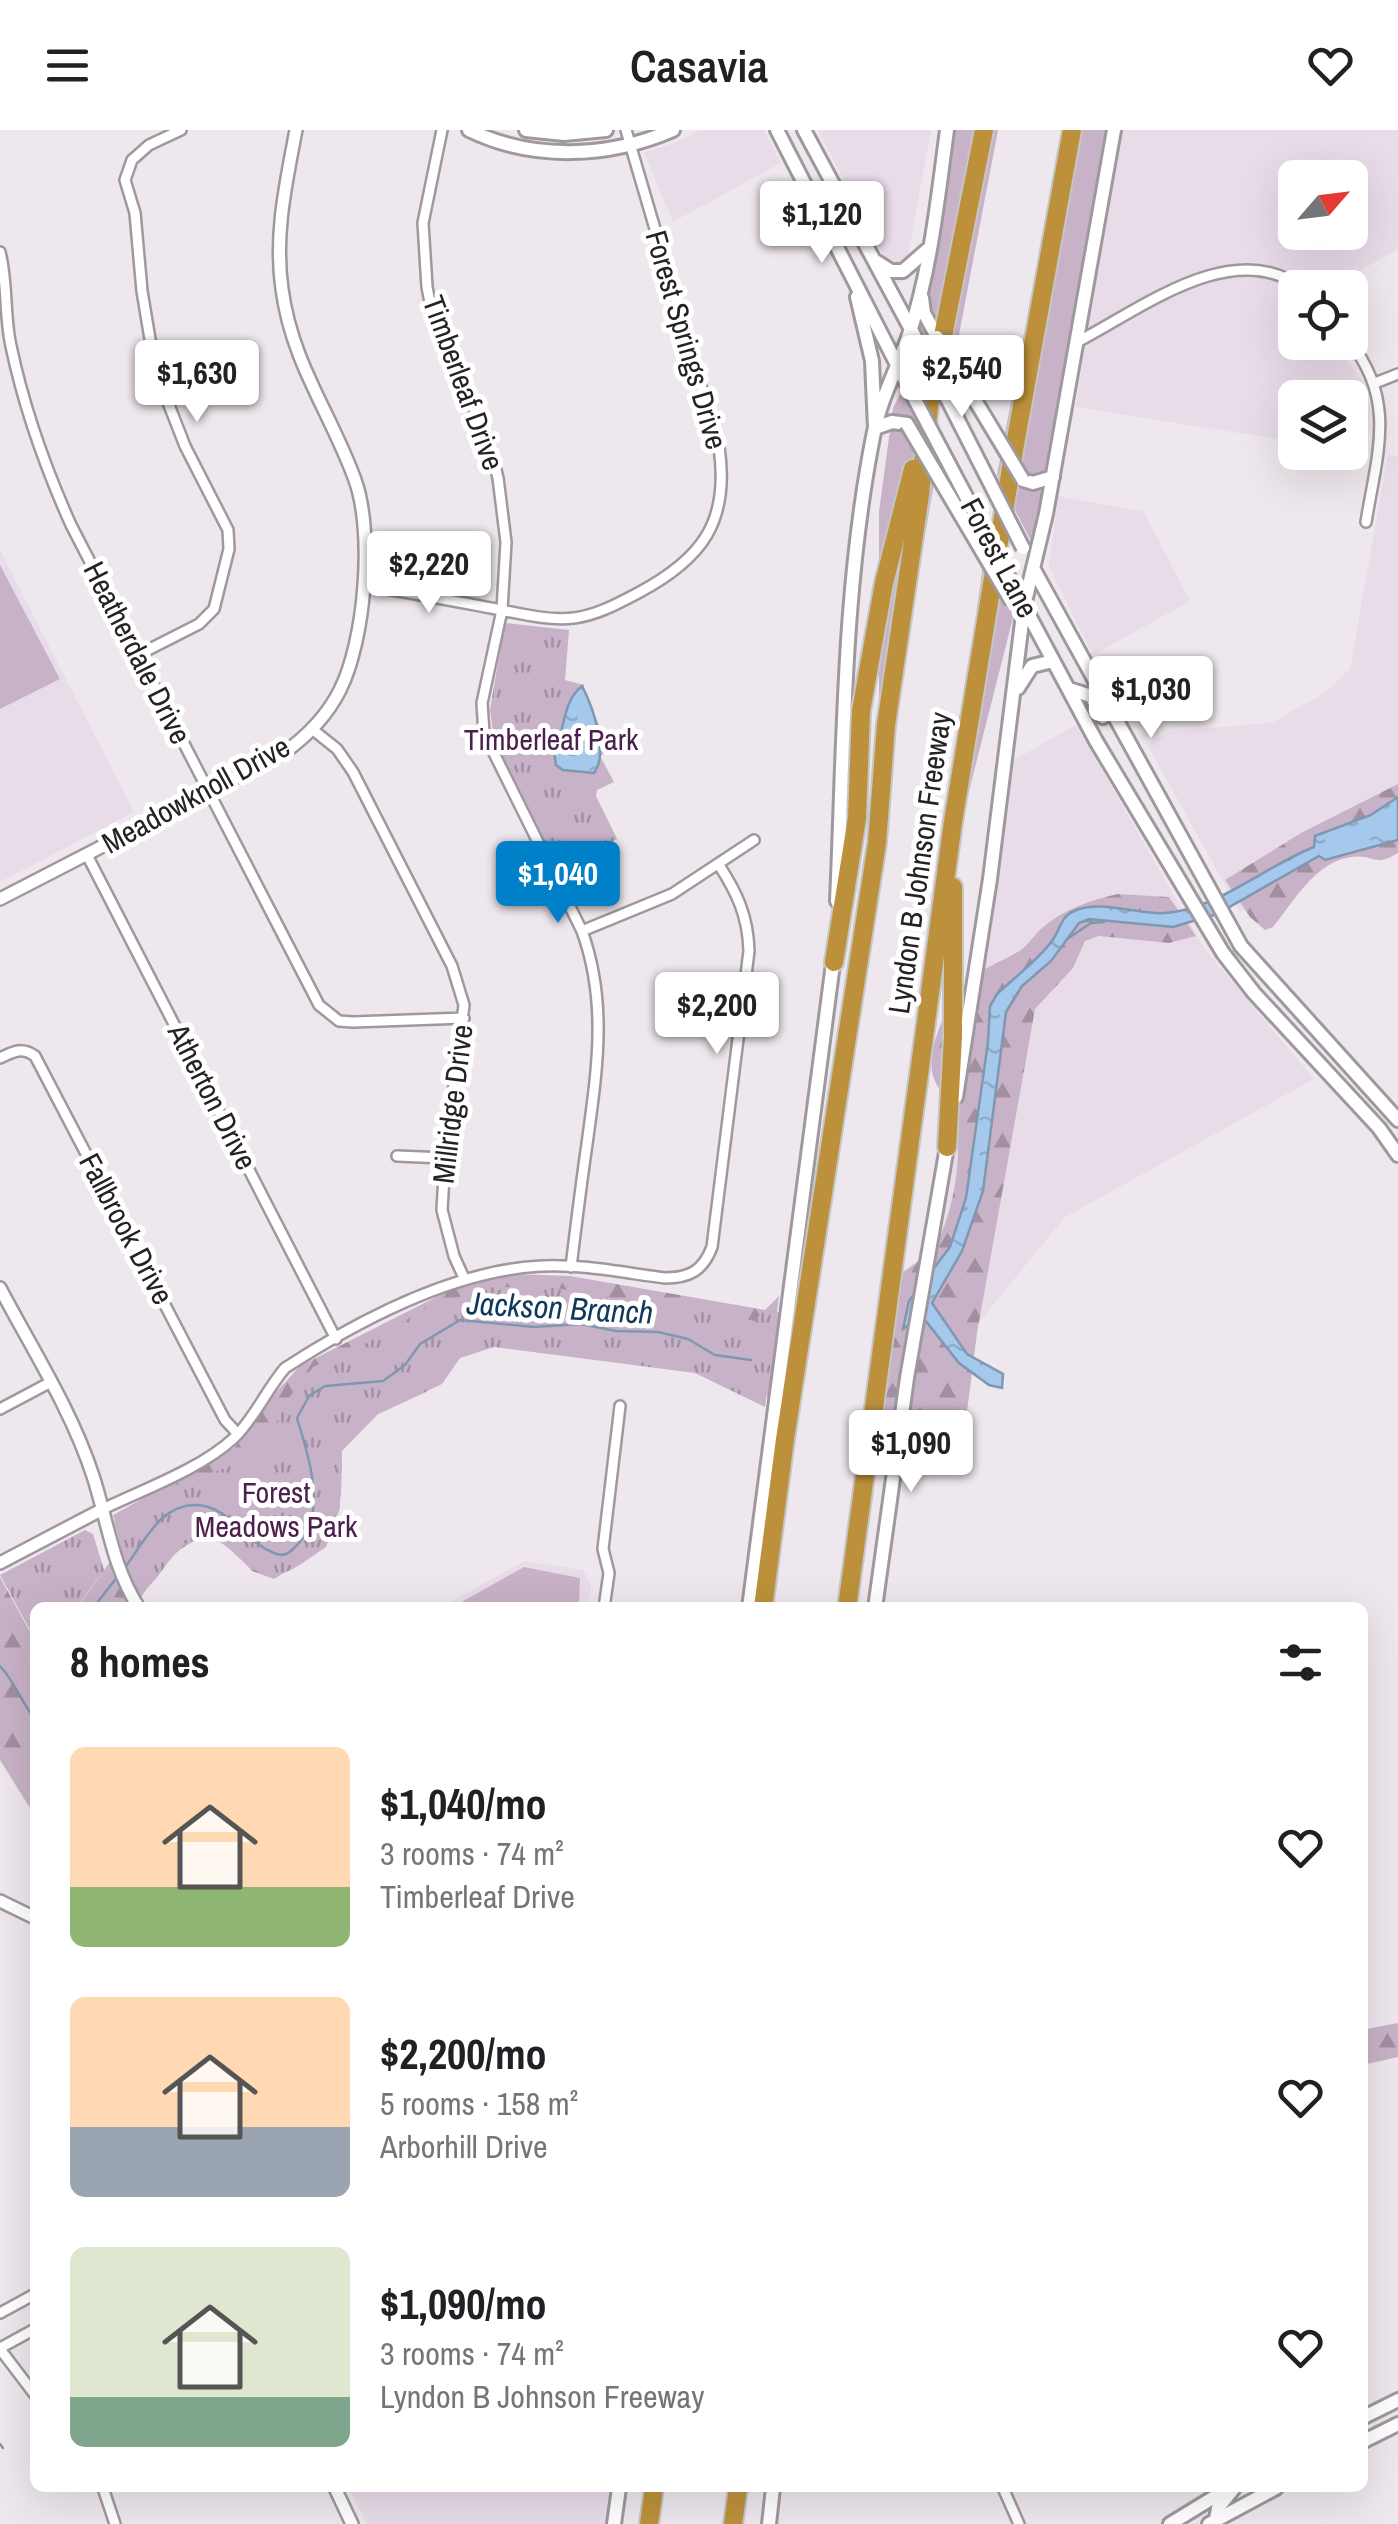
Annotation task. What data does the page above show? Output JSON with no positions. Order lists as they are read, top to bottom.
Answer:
{
  "streets": {
    "highway": ["Lyndon B Johnson Freeway"],
    "main road": ["Forest Lane"],
    "street": [
      "Forest Springs Drive",
      "Timberleaf Drive",
      "Heatherdale Drive",
      "Meadowknoll Drive",
      "Atherton Drive",
      "Millridge Drive",
      "Fallbrook Drive"
    ]
  },
  "crossings": [
    ["Forest Springs Drive", "Timberleaf Drive"],
    ["Forest Springs Drive", "Meadowknoll Drive"],
    ["Heatherdale Drive", "Meadowknoll Drive"],
    ["Heatherdale Drive", "Millridge Drive"],
    ["Meadowknoll Drive", "Atherton Drive"],
    ["Meadowknoll Drive", "Millridge Drive"]
  ],
  "water": ["Jackson Branch"],
  "parks": ["Timberleaf Park", "Forest Meadows Park"],
  "north": "top right",
  "page": {
    "header": "Casavia",
    "price": [
      "$1,120",
      "$2,540",
      "$1,630",
      "$2,220",
      "$1,030",
      "$1,040",
      "$2,200",
      "$1,090"
    ],
    "heading": "8 homes",
    "list": [
      {
        "name": "$1,040/mo",
        "note": "3 rooms · 74 m² · Timberleaf Drive"
      },
      {
        "name": "$2,200/mo",
        "note": "5 rooms · 158 m² · Arborhill Drive"
      },
      {
        "name": "$1,090/mo",
        "note": "3 rooms · 74 m² · Lyndon B Johnson Freeway"
      }
    ]
  }
}
